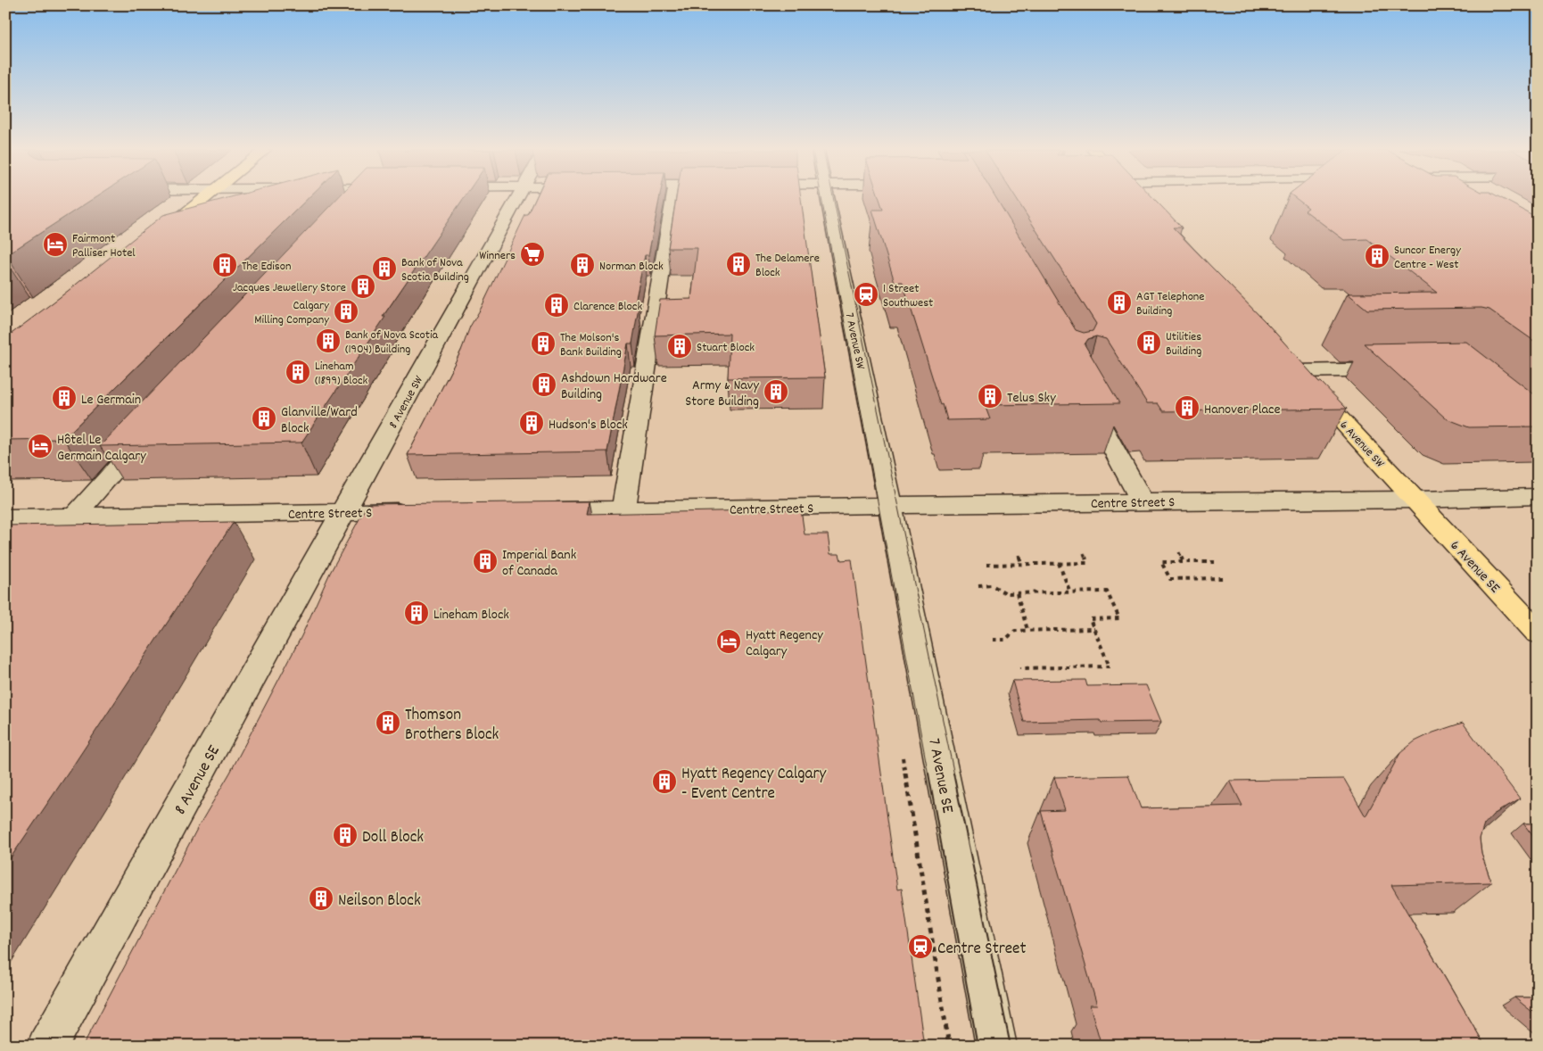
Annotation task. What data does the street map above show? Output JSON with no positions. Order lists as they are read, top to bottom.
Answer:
{
  "streets": {
    "main road": ["6 Avenue SW", "6 Avenue SE"],
    "street": [
      "7 Avenue SW",
      "8 Avenue SW",
      "Centre Street S",
      "7 Avenue SE",
      "8 Avenue SE"
    ]
  },
  "crossings": [
    ["7 Avenue SW", "Centre Street S"],
    ["7 Avenue SW", "7 Avenue SE"],
    ["8 Avenue SW", "Centre Street S"],
    ["8 Avenue SW", "8 Avenue SE"],
    ["6 Avenue SW", "Centre Street S"],
    ["6 Avenue SW", "6 Avenue SE"],
    ["Centre Street S", "6 Avenue SE"],
    ["Centre Street S", "7 Avenue SE"],
    ["Centre Street S", "8 Avenue SE"]
  ],
  "places": {
    "hotel": ["Fairmont Palliser Hotel", "Hôtel Le Germain Calgary", "Hyatt Regency Calgary"],
    "supermarket": ["Winners"],
    "building": [
      "Suncor Energy Centre - West",
      "The Delamere Block",
      "The Edison",
      "Norman Block",
      "Bank of Nova Scotia Building",
      "Jacques Jewellery Store",
      "AGT Telephone Building",
      "Clarence Block",
      "Calgary Milling Company",
      "Bank of Nova Scotia (1904) Building",
      "Utilities Building",
      "The Molson's Bank Building",
      "Stuart Block",
      "Lineham (1899) Block",
      "Ashdown Hardware Building",
      "Army & Navy Store Building",
      "Telus Sky",
      "Le Germain",
      "Hanover Place",
      "Glanville/Ward Block",
      "Hudson's Block",
      "Imperial Bank of Canada",
      "Lineham Block",
      "Thomson Brothers Block",
      "Hyatt Regency Calgary - Event Centre",
      "Doll Block",
      "Neilson Block"
    ],
    "station": ["1 Street Southwest", "Centre Street"]
  }
}
